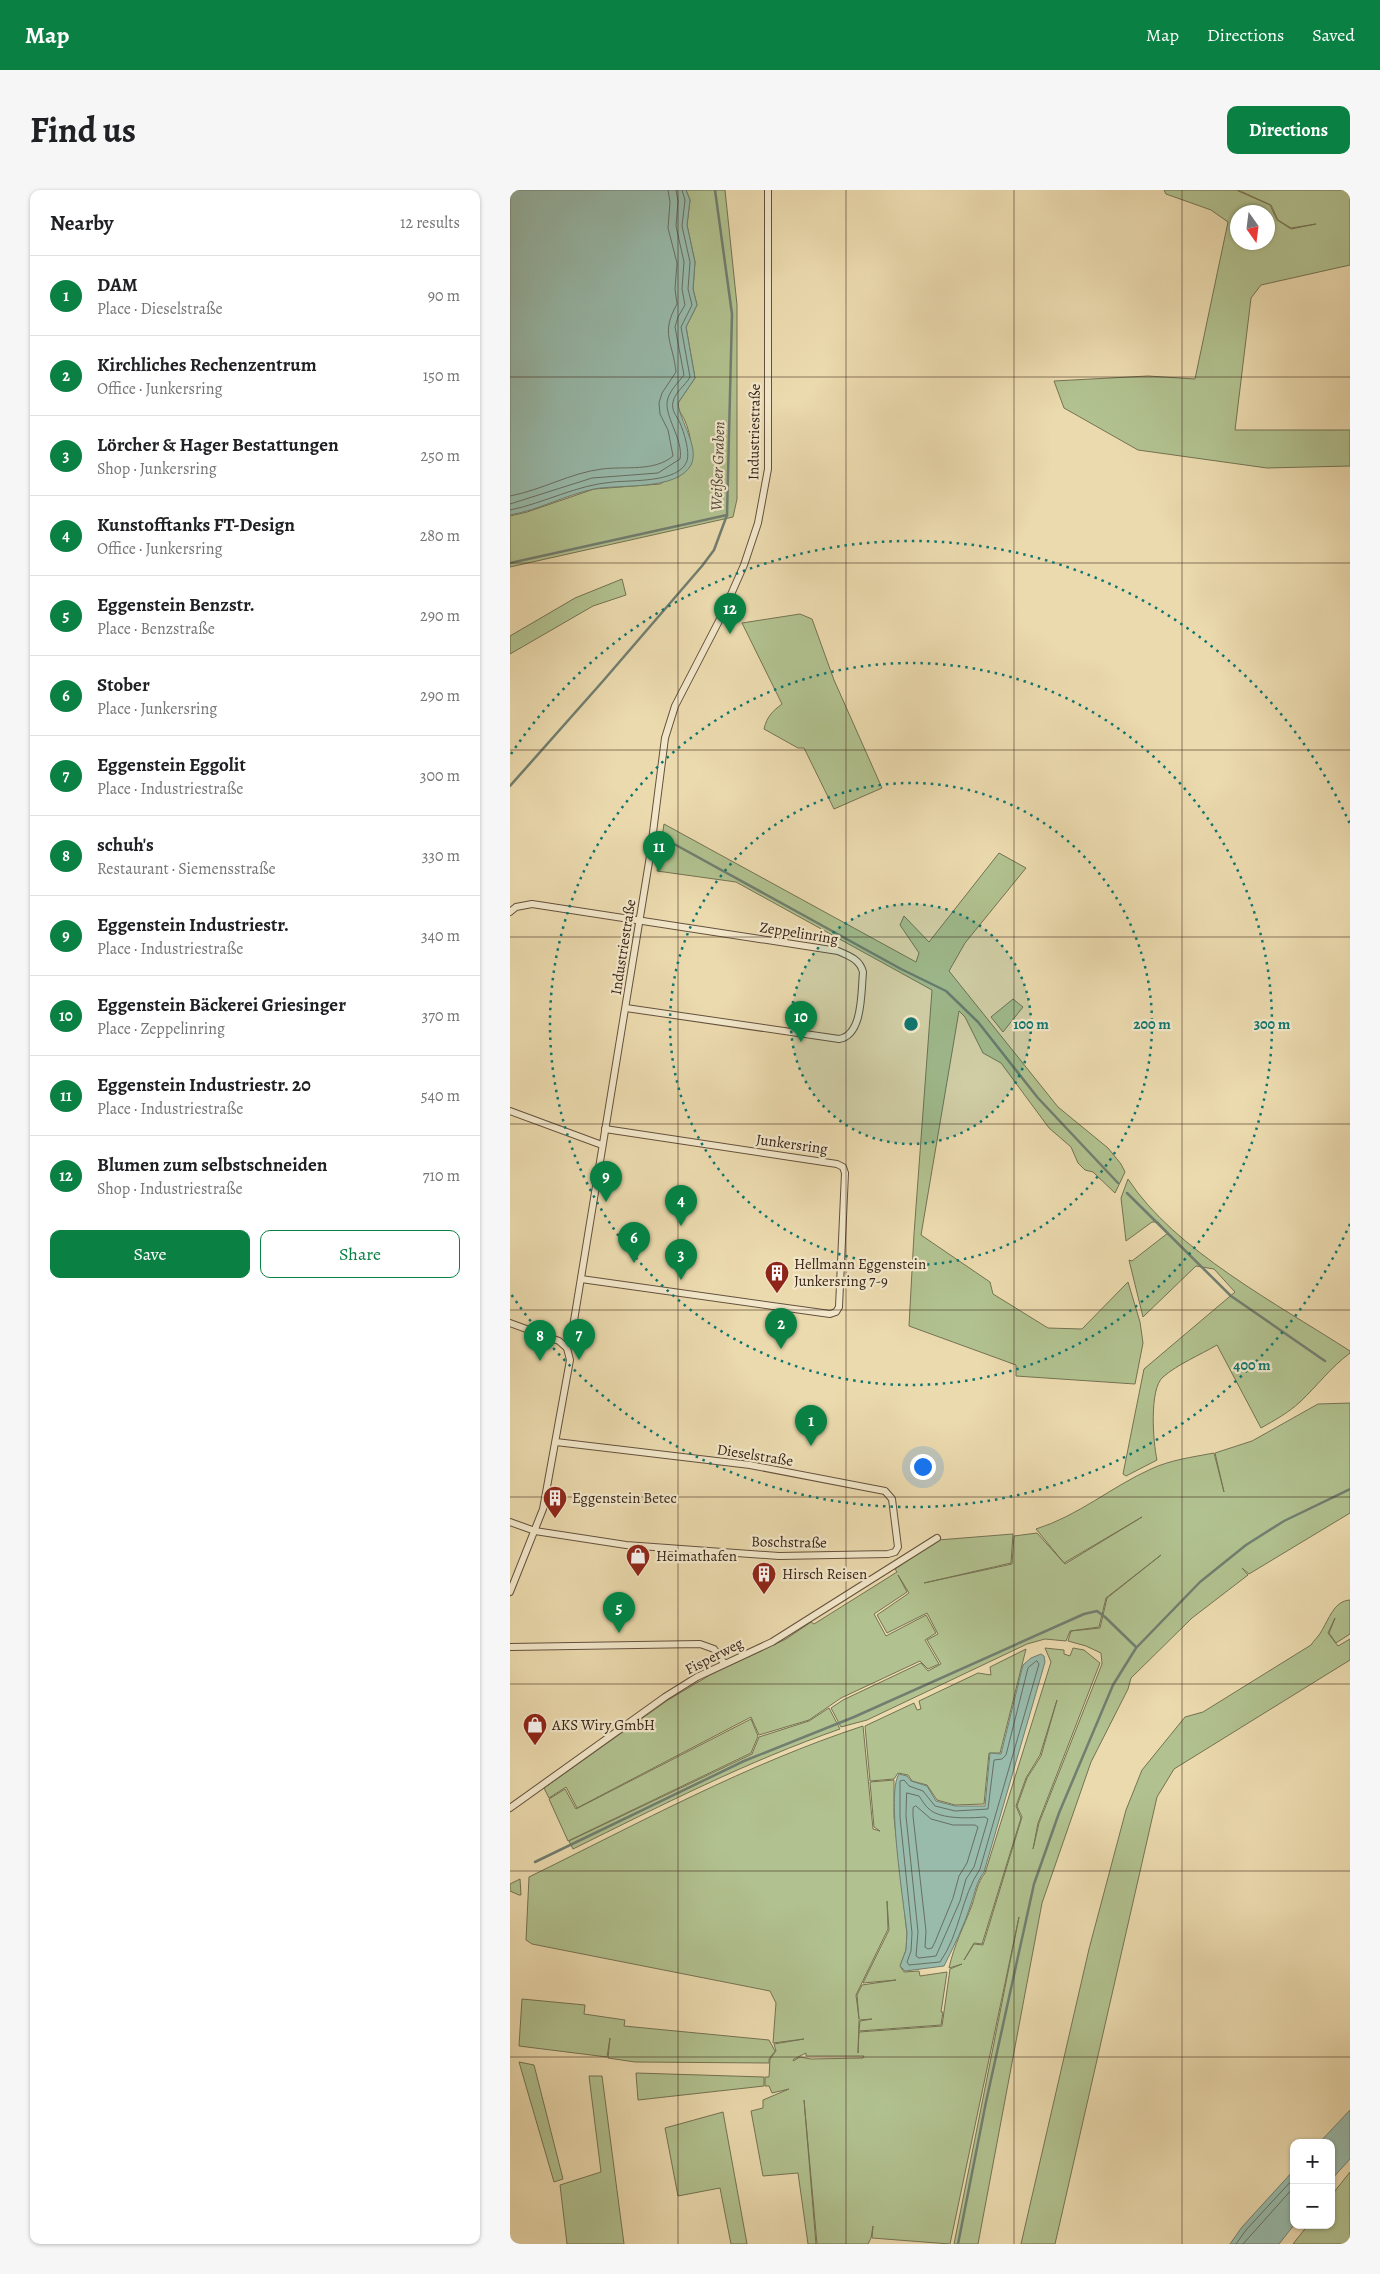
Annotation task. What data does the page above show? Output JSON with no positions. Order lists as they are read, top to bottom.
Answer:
{
  "streets": {
    "street": [
      "Industriestraße",
      "Zeppelinring",
      "Junkersring",
      "Dieselstraße",
      "Boschstraße",
      "Fisperweg"
    ]
  },
  "crossings": [
    ["Industriestraße", "Zeppelinring"],
    ["Industriestraße", "Junkersring"],
    ["Industriestraße", "Dieselstraße"],
    ["Industriestraße", "Boschstraße"],
    ["Dieselstraße", "Boschstraße"]
  ],
  "water": ["Weißer Graben"],
  "places": {
    "building": ["Hellmann Eggenstein Junkersring 7-9", "Eggenstein Betec", "Hirsch Reisen"],
    "shop": ["Heimathafen", "AKS Wiry GmbH"]
  },
  "north": "bottom",
  "page": {
    "header": "Map",
    "nav": ["Map", "Directions", "Saved"],
    "title": "Find us",
    "buttons": [
      "Directions",
      ["Save", "Share"]
    ],
    "heading": ["Nearby", "12 results"],
    "list": [
      {
        "mark": "1",
        "name": "DAM",
        "note": "Place · Dieselstraße",
        "value": "90 m"
      },
      {
        "mark": "2",
        "name": "Kirchliches Rechenzentrum",
        "note": "Office · Junkersring",
        "value": "150 m"
      },
      {
        "mark": "3",
        "name": "Lörcher & Hager Bestattungen",
        "note": "Shop · Junkersring",
        "value": "250 m"
      },
      {
        "mark": "4",
        "name": "Kunstofftanks FT-Design",
        "note": "Office · Junkersring",
        "value": "280 m"
      },
      {
        "mark": "5",
        "name": "Eggenstein Benzstr.",
        "note": "Place · Benzstraße",
        "value": "290 m"
      },
      {
        "mark": "6",
        "name": "Stober",
        "note": "Place · Junkersring",
        "value": "290 m"
      },
      {
        "mark": "7",
        "name": "Eggenstein Eggolit",
        "note": "Place · Industriestraße",
        "value": "300 m"
      },
      {
        "mark": "8",
        "name": "schuh's",
        "note": "Restaurant · Siemensstraße",
        "value": "330 m"
      },
      {
        "mark": "9",
        "name": "Eggenstein Industriestr.",
        "note": "Place · Industriestraße",
        "value": "340 m"
      },
      {
        "mark": "10",
        "name": "Eggenstein Bäckerei Griesinger",
        "note": "Place · Zeppelinring",
        "value": "370 m"
      },
      {
        "mark": "11",
        "name": "Eggenstein Industriestr. 20",
        "note": "Place · Industriestraße",
        "value": "540 m"
      },
      {
        "mark": "12",
        "name": "Blumen zum selbstschneiden",
        "note": "Shop · Industriestraße",
        "value": "710 m"
      }
    ],
    "pins": [
      "12",
      "11",
      "10",
      "9",
      "4",
      "6",
      "3",
      "2",
      "7",
      "8",
      "1",
      "5"
    ],
    "map_buttons": ["+", "−"]
  },
  "rings": [
    "100 m",
    "200 m",
    "300 m",
    "400 m"
  ]
}
